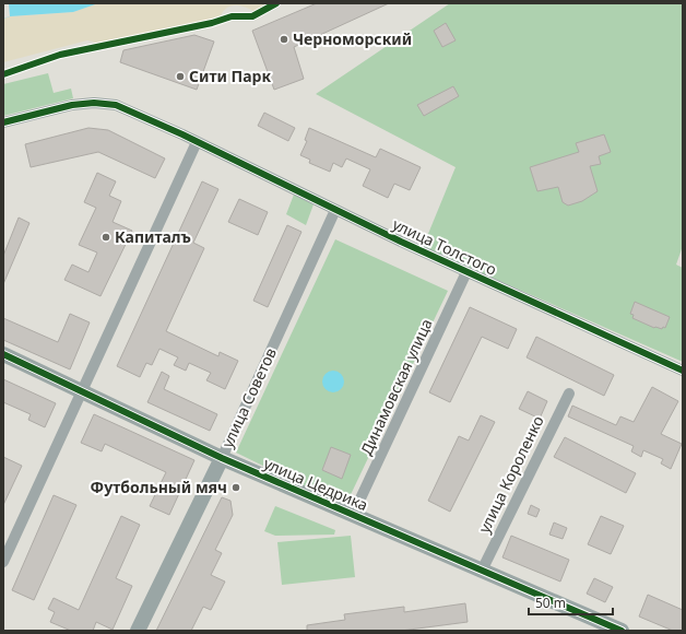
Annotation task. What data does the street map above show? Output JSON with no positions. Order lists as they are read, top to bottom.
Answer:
{
  "streets": {
    "street": [
      "улица Толстого",
      "Динамовская улица",
      "улица Советов",
      "улица Короленко",
      "улица Цедрика"
    ]
  },
  "crossings": [
    ["улица Толстого", "Динамовская улица"],
    ["улица Толстого", "улица Советов"],
    ["Динамовская улица", "улица Цедрика"],
    ["улица Советов", "улица Цедрика"],
    ["улица Короленко", "улица Цедрика"]
  ],
  "places": [
    "Черноморский",
    "Сити Парк",
    "Капиталъ",
    "Футбольный мяч"
  ],
  "scale_bar": "50 m"
}
